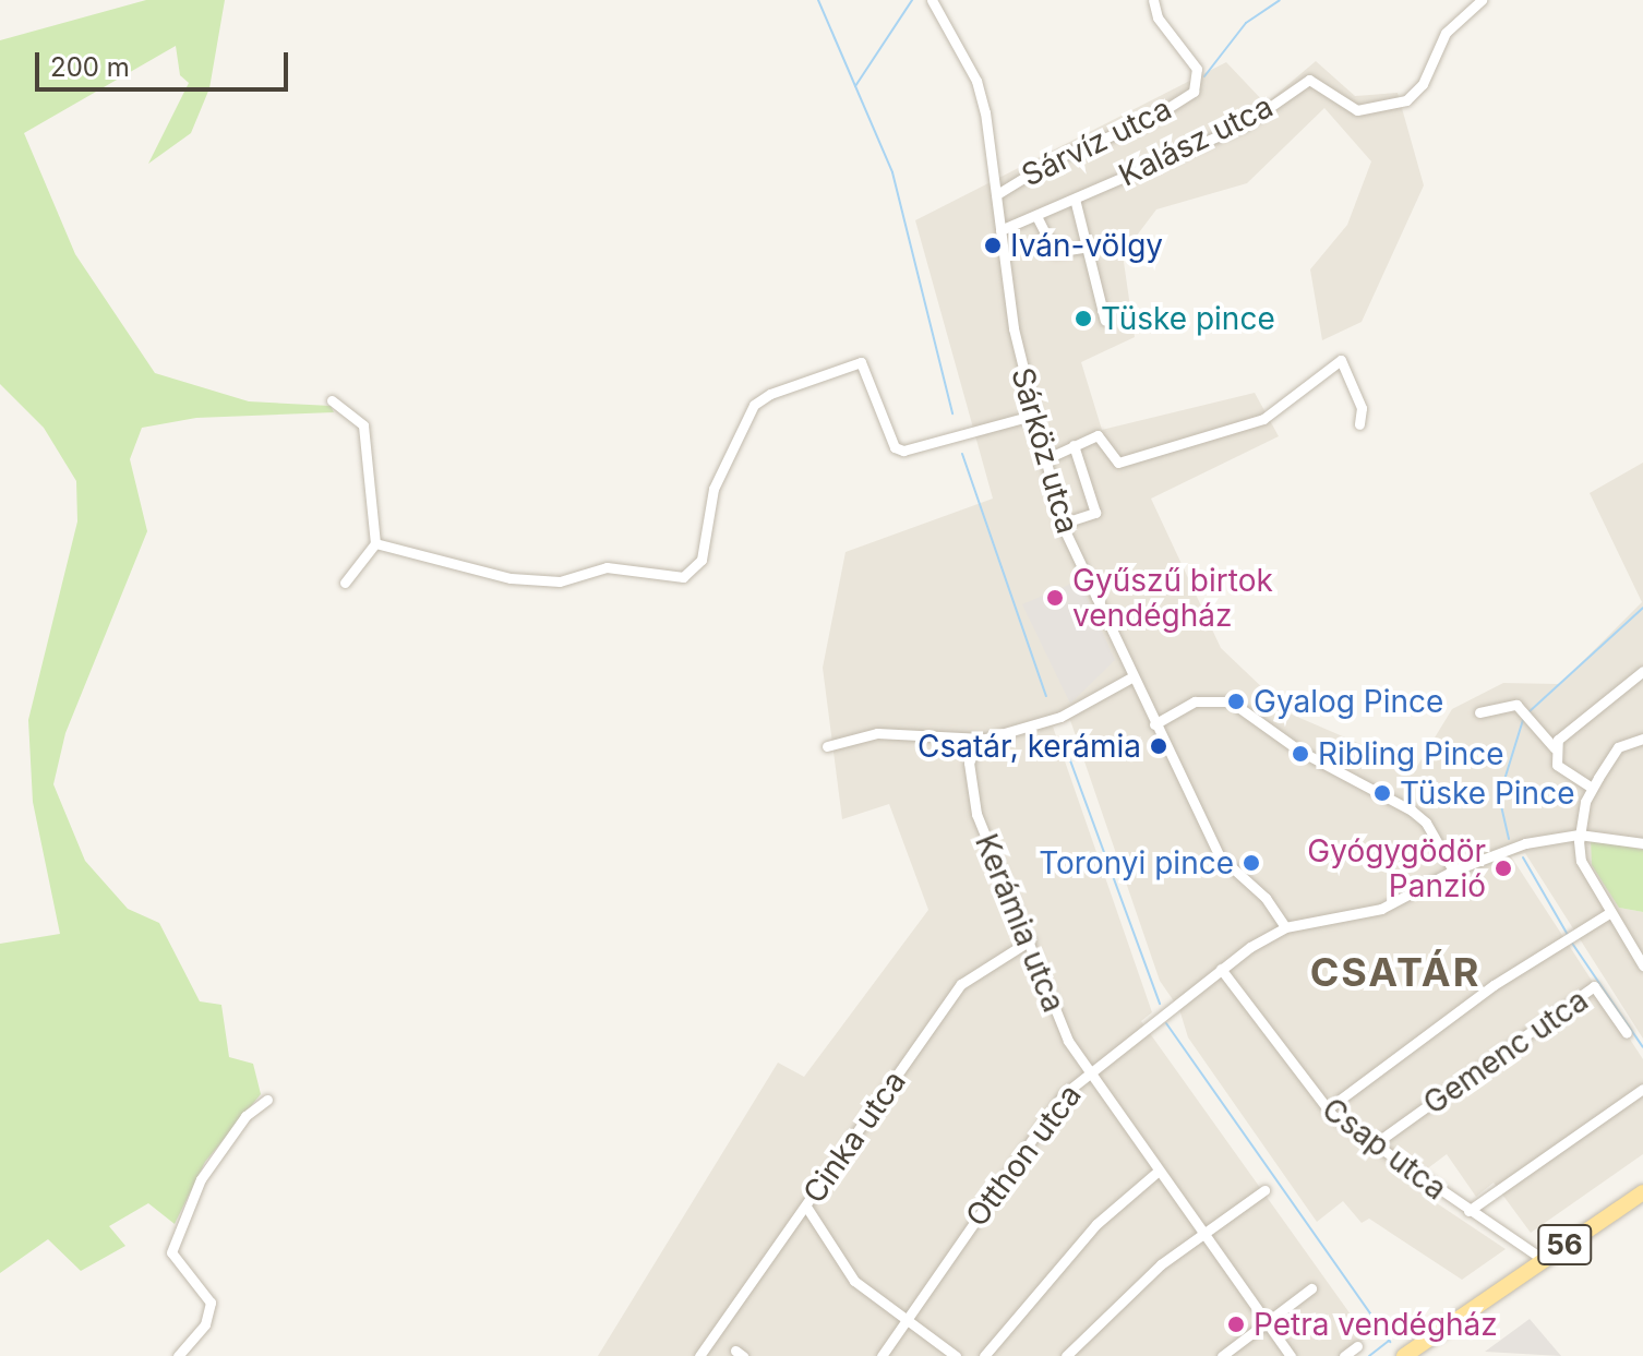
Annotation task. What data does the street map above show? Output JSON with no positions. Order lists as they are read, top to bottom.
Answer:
{
  "streets": {
    "main road": ["56"],
    "street": [
      "Kalász utca",
      "Sárvíz utca",
      "Sárköz utca",
      "Kerámia utca",
      "Gemenc utca",
      "Cinka utca",
      "Csap utca",
      "Otthon utca"
    ]
  },
  "crossings": [
    ["Kalász utca", "Sárköz utca"],
    ["Sárvíz utca", "Sárköz utca"],
    ["Sárköz utca", "Otthon utca"],
    ["Kerámia utca", "Cinka utca"],
    ["Kerámia utca", "Otthon utca"],
    ["Gemenc utca", "Csap utca"],
    ["Csap utca", "Otthon utca"],
    ["Csap utca", "56"]
  ],
  "districts": ["CSATÁR"],
  "places": [
    "Iván-völgy",
    "Tüske pince",
    "Gyűszű birtok vendégház",
    "Gyalog Pince",
    "Csatár, kerámia",
    "Ribling Pince",
    "Tüske Pince",
    "Toronyi pince",
    "Gyógygödör Panzió",
    "Petra vendégház"
  ],
  "scale_bar": "200 m"
}
